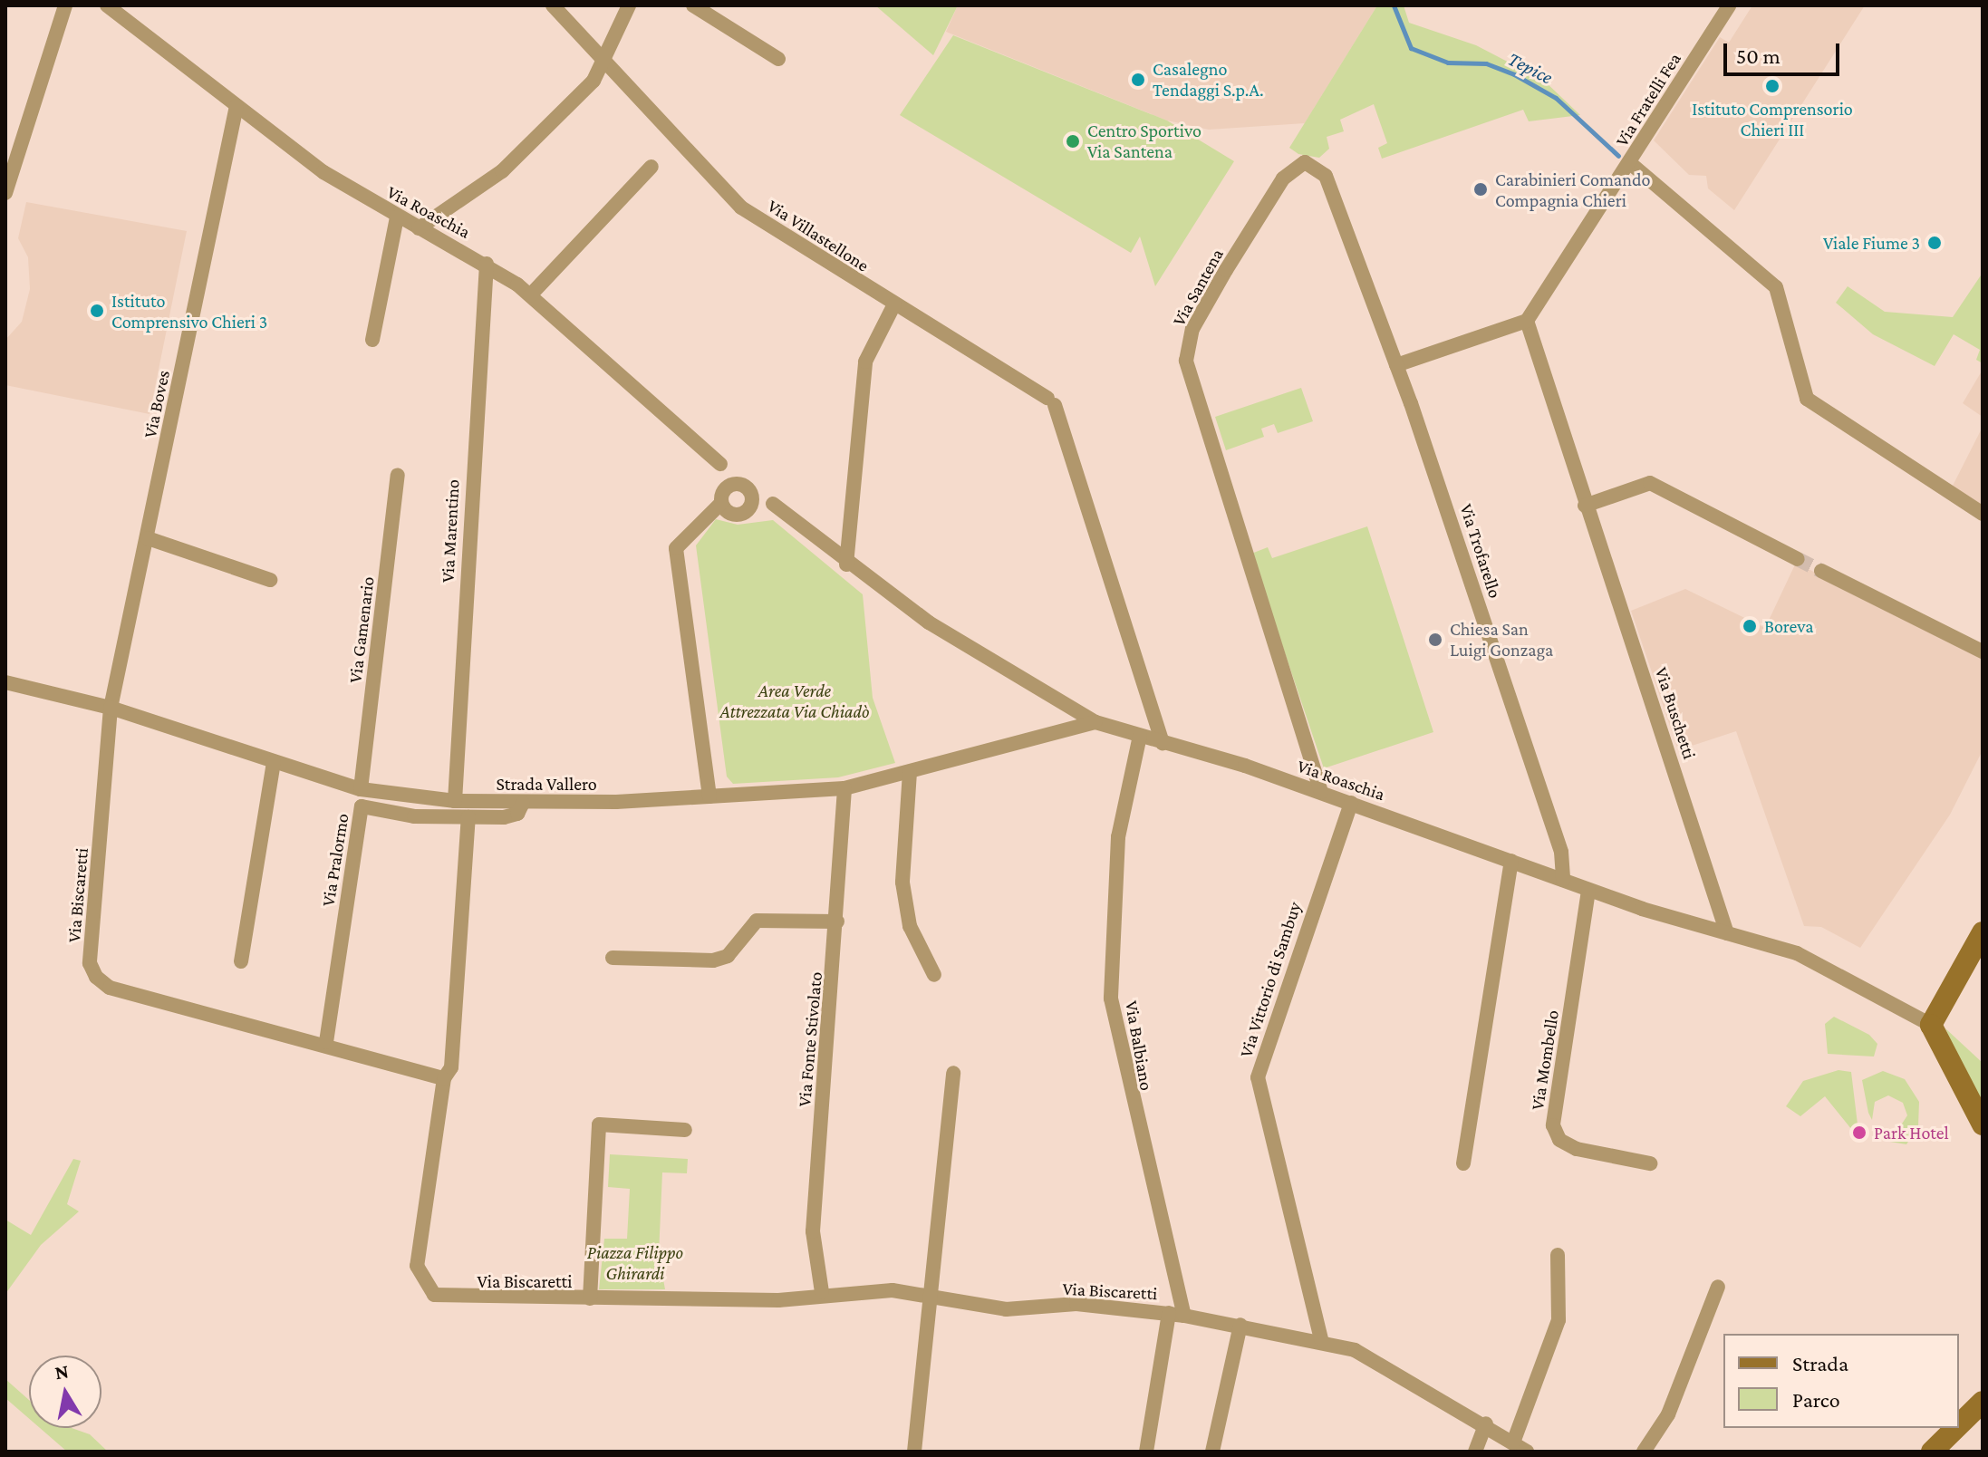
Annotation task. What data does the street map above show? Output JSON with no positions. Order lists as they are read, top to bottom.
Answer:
{
  "streets": {
    "street": [
      "Via Fratelli Fea",
      "Via Roaschia",
      "Via Villastellone",
      "Via Santena",
      "Via Boves",
      "Via Marentino",
      "Via Trofarello",
      "Via Gamenario",
      "Via Buschetti",
      "Strada Vallero",
      "Via Pralormo",
      "Via Biscaretti",
      "Via Vittorio di Sambuy",
      "Via Fonte Stivolato",
      "Via Balbiano",
      "Via Mombello"
    ]
  },
  "crossings": [
    ["Via Fratelli Fea", "Via Buschetti"],
    ["Via Roaschia", "Via Villastellone"],
    ["Via Roaschia", "Via Santena"],
    ["Via Roaschia", "Via Boves"],
    ["Via Roaschia", "Via Marentino"],
    ["Via Roaschia", "Via Trofarello"],
    ["Via Roaschia", "Via Buschetti"],
    ["Via Roaschia", "Strada Vallero"],
    ["Via Roaschia", "Via Vittorio di Sambuy"],
    ["Via Roaschia", "Via Balbiano"],
    ["Via Roaschia", "Via Mombello"],
    ["Via Santena", "Via Trofarello"],
    ["Via Boves", "Strada Vallero"],
    ["Via Boves", "Via Biscaretti"],
    ["Via Marentino", "Strada Vallero"],
    ["Via Gamenario", "Strada Vallero"],
    ["Strada Vallero", "Via Pralormo"],
    ["Strada Vallero", "Via Biscaretti"],
    ["Strada Vallero", "Via Fonte Stivolato"],
    ["Via Pralormo", "Via Biscaretti"],
    ["Via Biscaretti", "Via Vittorio di Sambuy"],
    ["Via Biscaretti", "Via Fonte Stivolato"],
    ["Via Biscaretti", "Via Balbiano"]
  ],
  "water": ["Tepice"],
  "parks": ["Area Verde Attrezzata Via Chiadò", "Piazza Filippo Ghirardi"],
  "places": [
    "Casalegno Tendaggi S.p.A.",
    "Istituto Comprensorio Chieri III",
    "Centro Sportivo Via Santena",
    "Carabinieri Comando Compagnia Chieri",
    "Viale Fiume 3",
    "Istituto Comprensivo Chieri 3",
    "Boreva",
    "Chiesa San Luigi Gonzaga",
    "Park Hotel"
  ],
  "legend": ["Strada", "Parco"],
  "scale_bar": "50 m",
  "north": "top"
}
